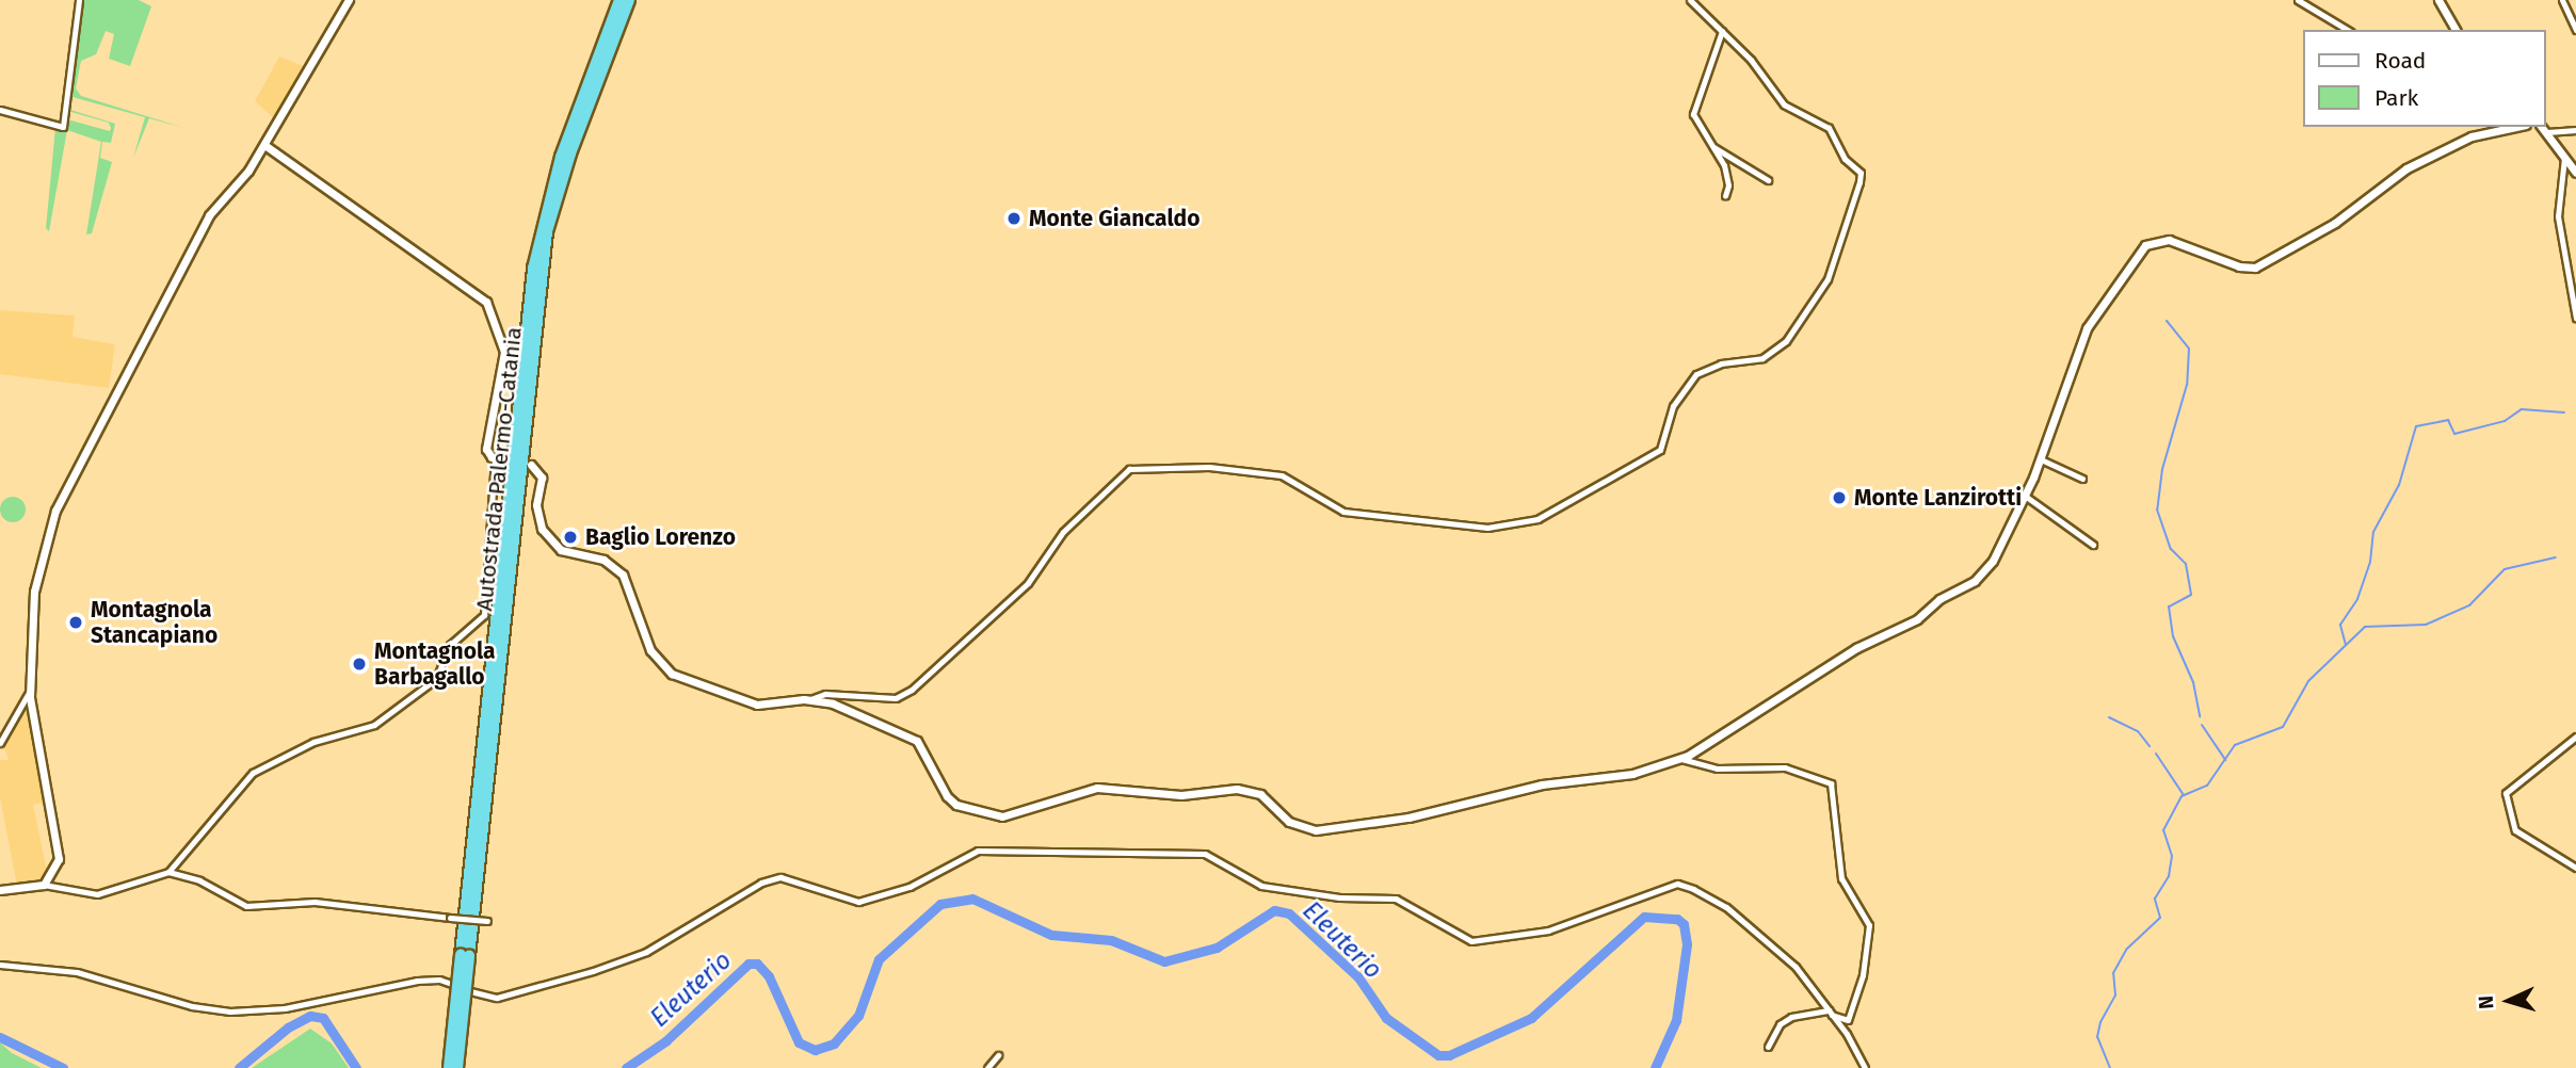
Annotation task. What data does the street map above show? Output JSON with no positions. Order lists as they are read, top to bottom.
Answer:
{
  "streets": {
    "highway": ["Autostrada Palermo-Catania"]
  },
  "water": ["Eleuterio"],
  "places": [
    "Monte Giancaldo",
    "Monte Lanzirotti",
    "Baglio Lorenzo",
    "Montagnola Stancapiano",
    "Montagnola Barbagallo"
  ],
  "legend": ["Road", "Park"],
  "north": "left"
}
